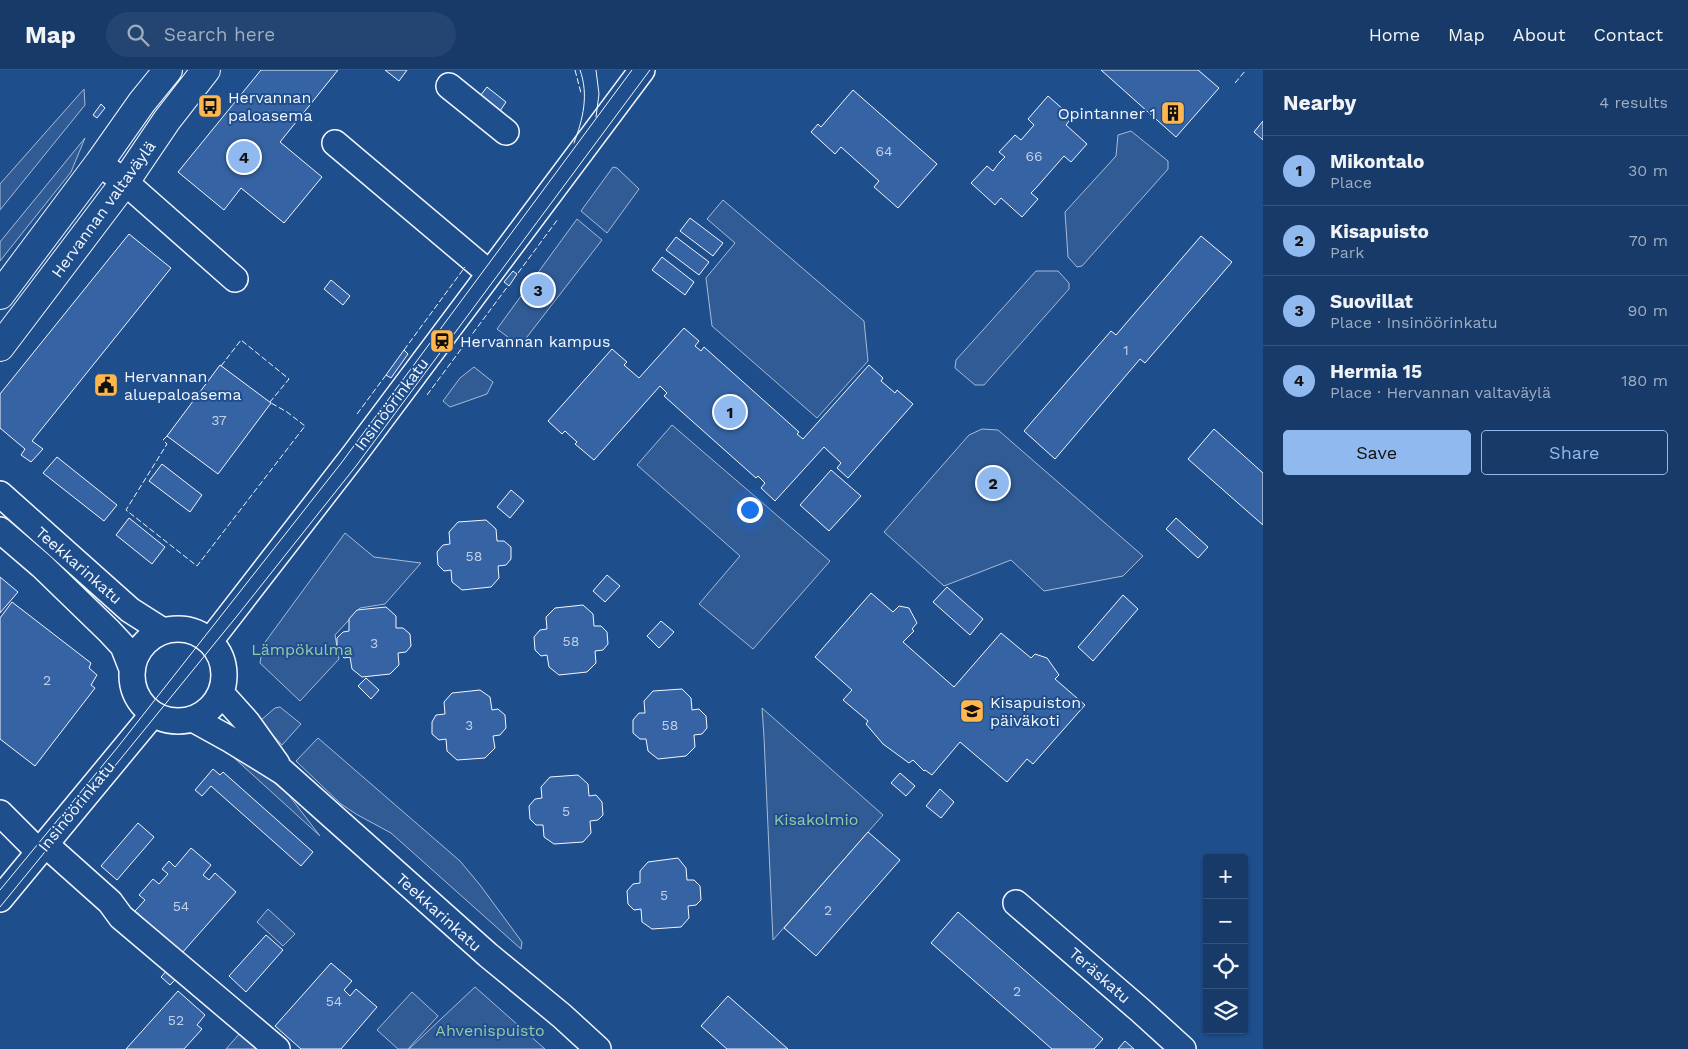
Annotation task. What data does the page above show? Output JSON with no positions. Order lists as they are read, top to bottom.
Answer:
{
  "streets": {
    "main road": ["Hervannan valtaväylä"],
    "street": ["Insinöörinkatu", "Teekkarinkatu", "Teräskatu"]
  },
  "crossings": [
    ["Insinöörinkatu", "Teekkarinkatu"]
  ],
  "parks": ["Lämpökulma", "Kisakolmio", "Ahvenispuisto"],
  "places": {
    "bus stop": ["Hervannan paloasema"],
    "building": ["Opintanner 1"],
    "station": ["Hervannan kampus"],
    "public building": ["Hervannan aluepaloasema"],
    "school or university": ["Kisapuiston päiväkoti"]
  },
  "house_numbers": [
    "64",
    "66",
    "1",
    "37",
    "58",
    "58",
    "3",
    "2",
    "3",
    "58",
    "5",
    "5",
    "54",
    "2",
    "2",
    "54",
    "52"
  ],
  "page": {
    "header": "Map",
    "search": "Search here",
    "nav": [
      "Home",
      "Map",
      "About",
      "Contact"
    ],
    "heading": ["Nearby", "4 results"],
    "list": [
      {
        "mark": "1",
        "name": "Mikontalo",
        "note": "Place",
        "value": "30 m"
      },
      {
        "mark": "2",
        "name": "Kisapuisto",
        "note": "Park",
        "value": "70 m"
      },
      {
        "mark": "3",
        "name": "Suovillat",
        "note": "Place · Insinöörinkatu",
        "value": "90 m"
      },
      {
        "mark": "4",
        "name": "Hermia 15",
        "note": "Place · Hervannan valtaväylä",
        "value": "180 m"
      }
    ],
    "pins": [
      "4",
      "3",
      "1",
      "2"
    ],
    "buttons": ["Save", "Share"],
    "map_buttons": ["+", "−"]
  }
}
